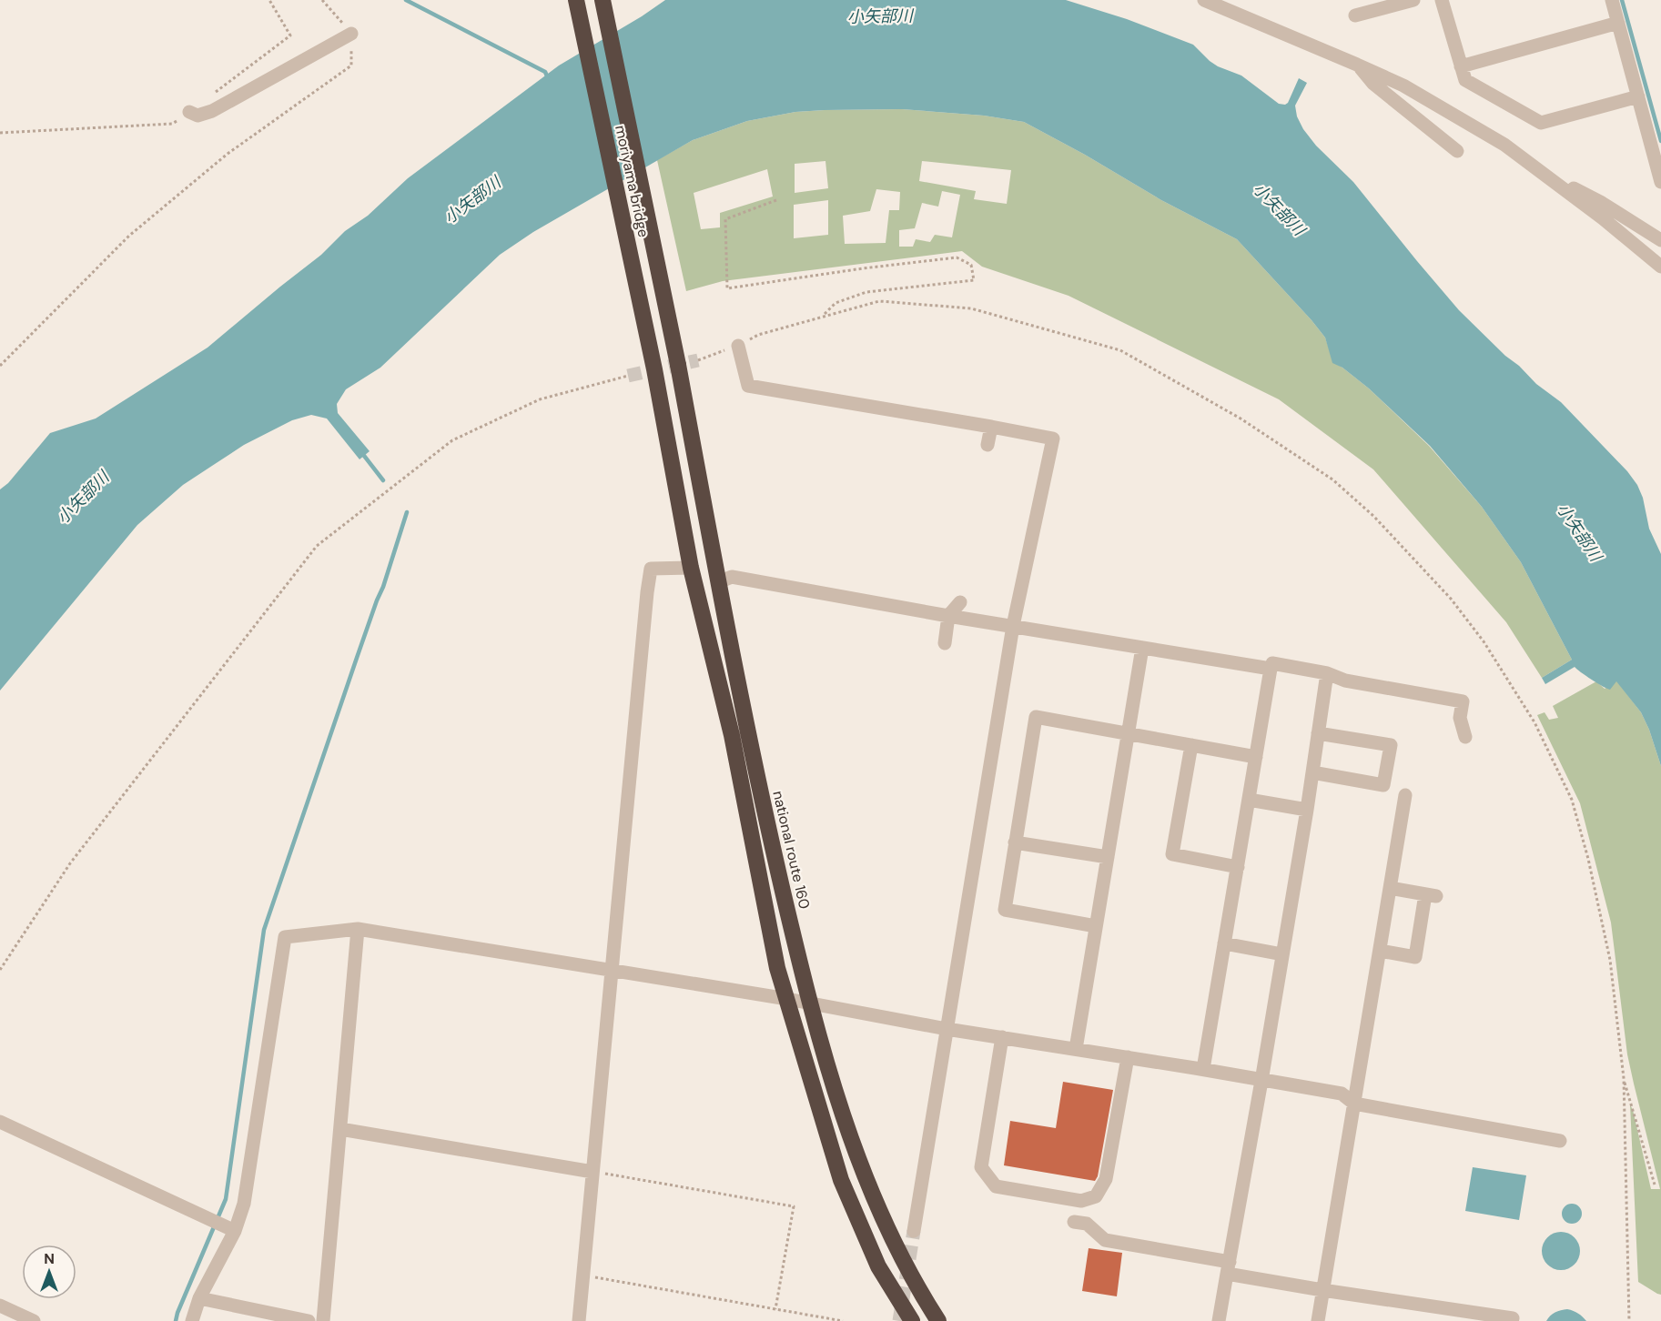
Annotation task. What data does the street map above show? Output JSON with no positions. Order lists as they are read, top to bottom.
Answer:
{
  "streets": {
    "highway": ["moriyama bridge", "national route 160"]
  },
  "crossings": [
    ["moriyama bridge", "national route 160"]
  ],
  "water": ["小矢部川"],
  "north": "top"
}
